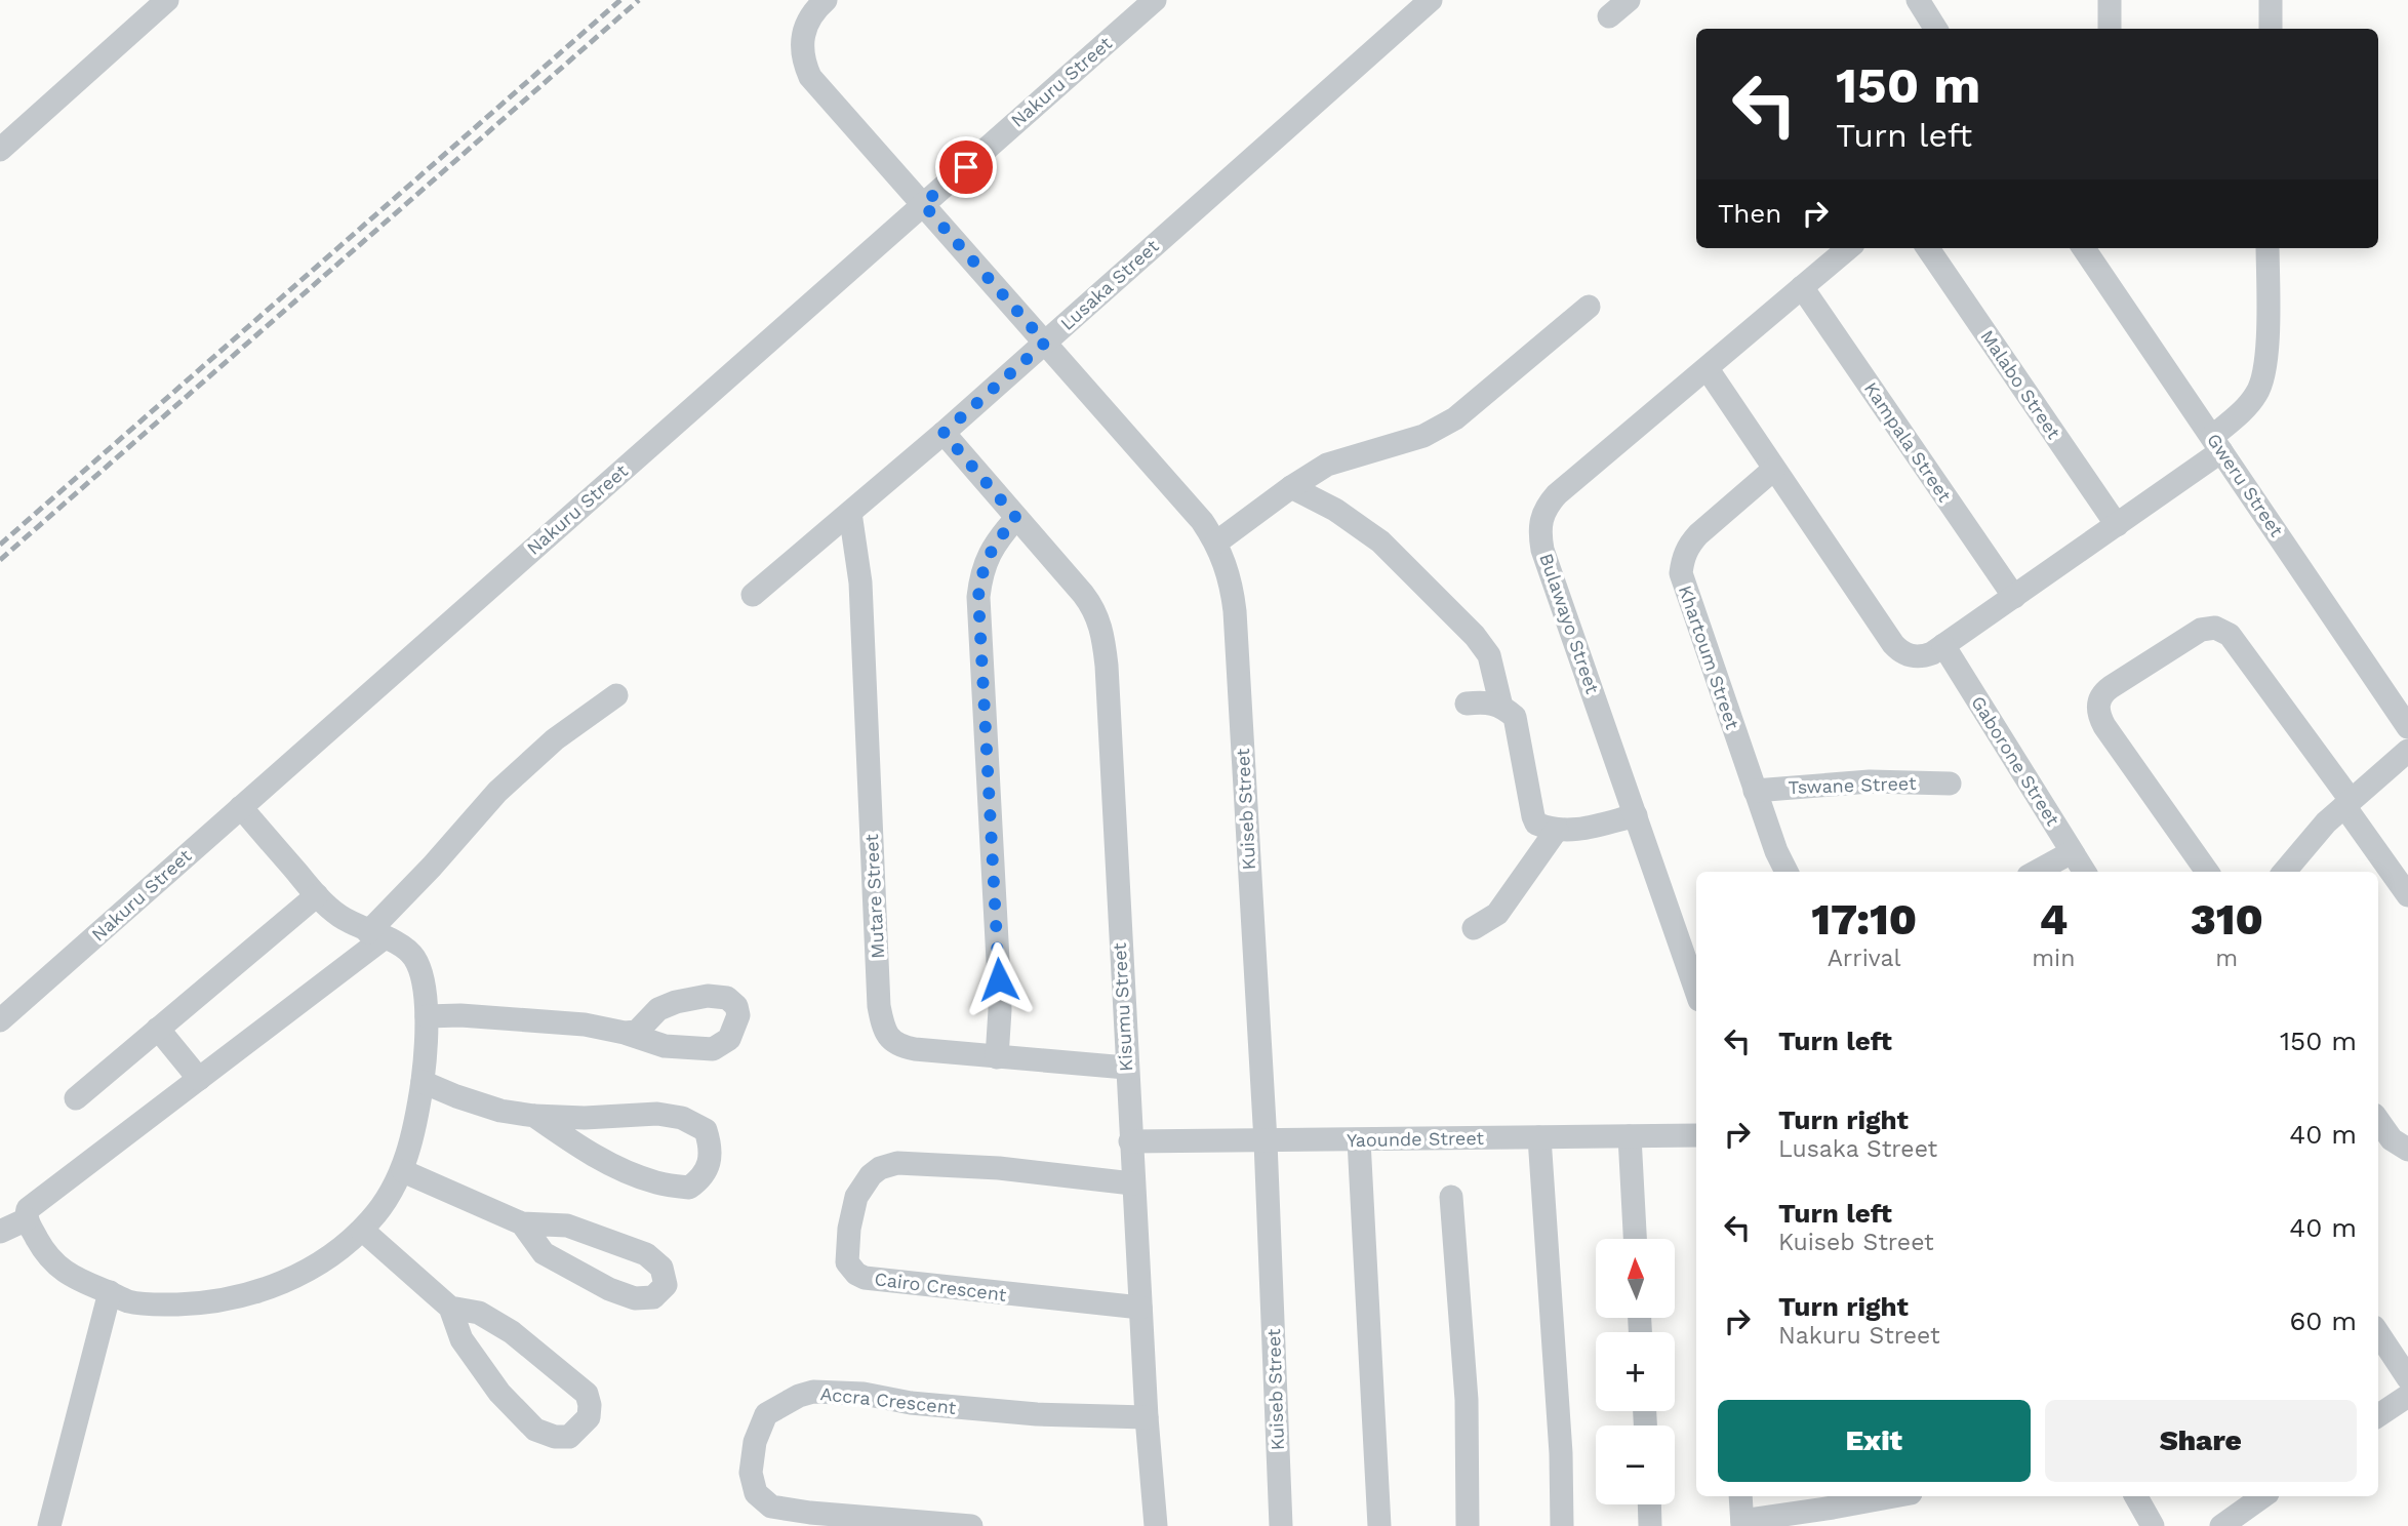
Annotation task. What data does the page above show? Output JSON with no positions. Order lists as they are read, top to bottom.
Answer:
{
  "streets": {
    "street": [
      "Nakuru Street",
      "Lusaka Street",
      "Malabo Street",
      "Kampala Street",
      "Gweru Street",
      "Bulawayo Street",
      "Khartoum Street",
      "Gaborone Street",
      "Tswane Street",
      "Kuiseb Street",
      "Mutare Street",
      "Kisumu Street",
      "Yaounde Street",
      "Cairo Crescent",
      "Accra Crescent"
    ]
  },
  "crossings": [
    ["Nakuru Street", "Kuiseb Street"],
    ["Lusaka Street", "Kuiseb Street"],
    ["Lusaka Street", "Mutare Street"],
    ["Lusaka Street", "Kisumu Street"],
    ["Kampala Street", "Bulawayo Street"],
    ["Khartoum Street", "Tswane Street"],
    ["Kuiseb Street", "Yaounde Street"],
    ["Mutare Street", "Kisumu Street"],
    ["Kisumu Street", "Yaounde Street"],
    ["Kisumu Street", "Cairo Crescent"],
    ["Kisumu Street", "Accra Crescent"]
  ],
  "north": "top",
  "page": {
    "turn": ["150 m", "Turn left"],
    "then": "Then",
    "eta": [
      "17:10",
      "Arrival",
      "4",
      "min",
      "310",
      "m"
    ],
    "list": [
      {
        "name": "Turn left",
        "value": "150 m"
      },
      {
        "name": "Turn right",
        "note": "Lusaka Street",
        "value": "40 m"
      },
      {
        "name": "Turn left",
        "note": "Kuiseb Street",
        "value": "40 m"
      },
      {
        "name": "Turn right",
        "note": "Nakuru Street",
        "value": "60 m"
      }
    ],
    "map_buttons": ["+", "−"],
    "buttons": ["Exit", "Share"]
  }
}
